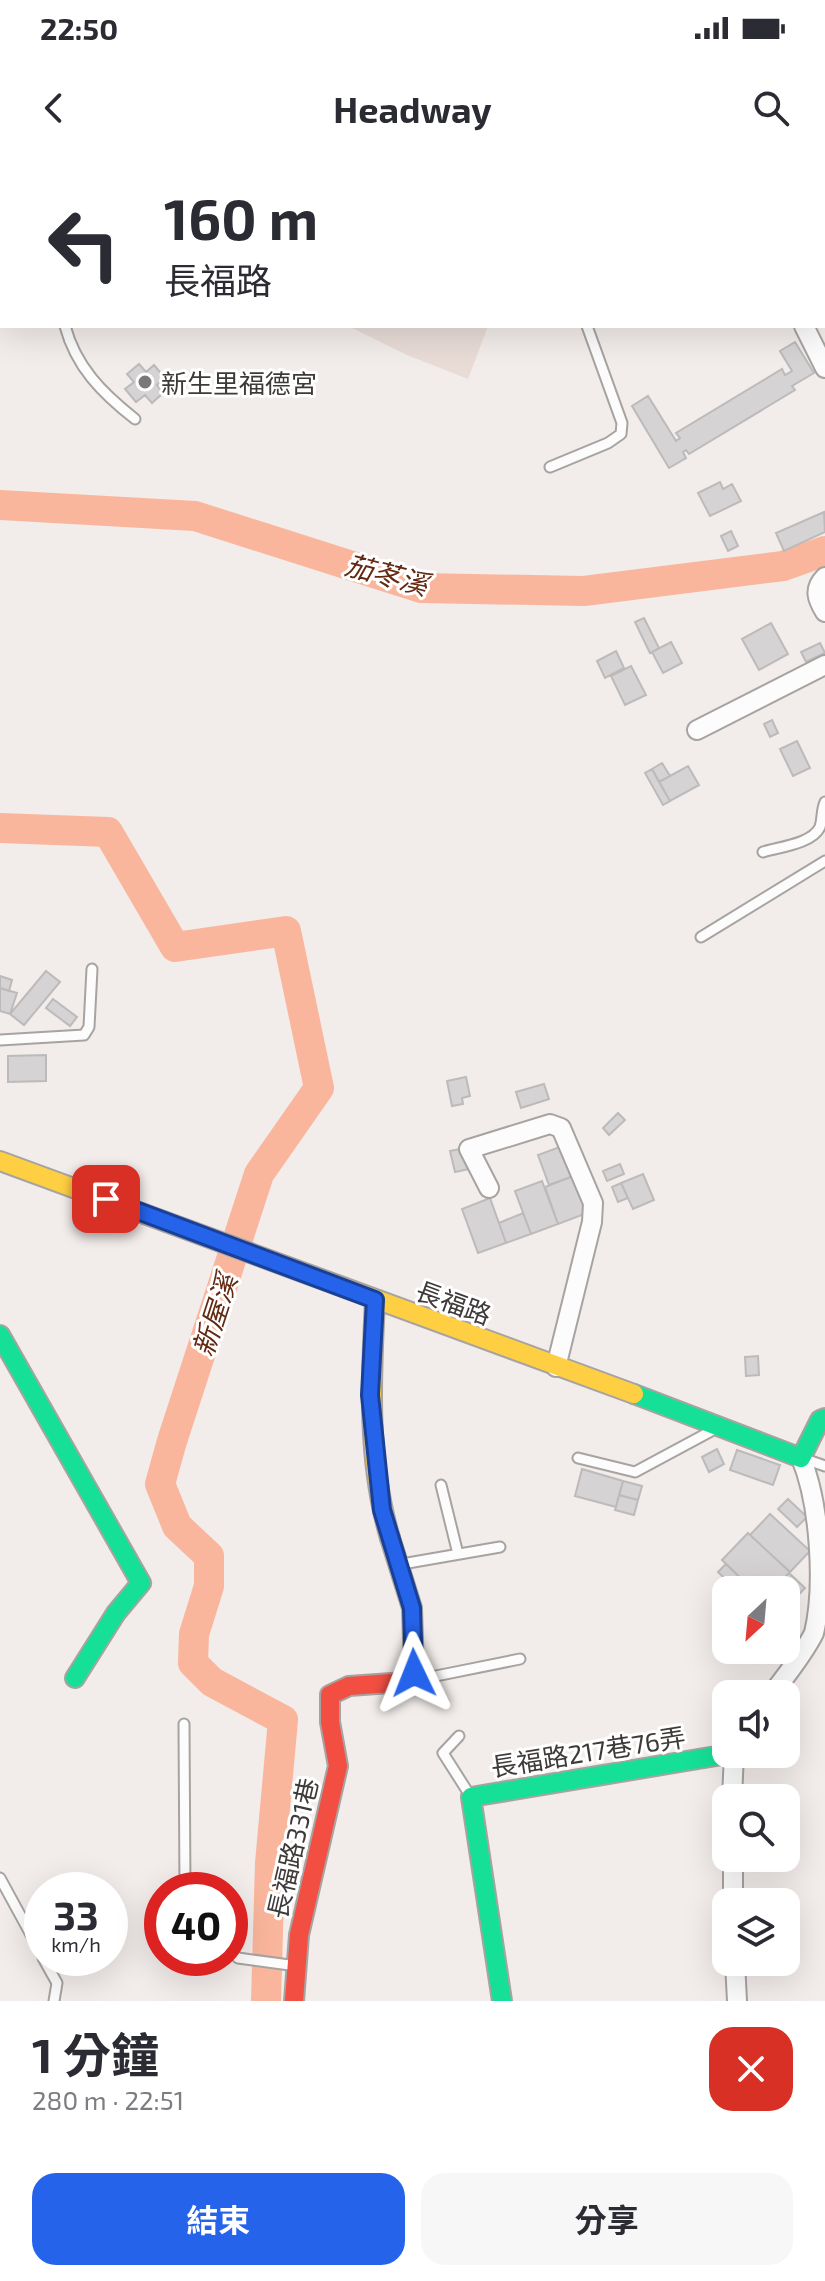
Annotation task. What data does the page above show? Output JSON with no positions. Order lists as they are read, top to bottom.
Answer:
{
  "streets": {
    "street": ["長福路", "長福路217巷76弄", "長福路331巷"]
  },
  "water": ["茄苳溪", "新屋溪"],
  "places": ["新生里福德宮"],
  "north": "bottom left",
  "page": {
    "status": "22:50",
    "header": "Headway",
    "turn": ["160 m", "長福路"],
    "speed": "33 km/h",
    "limit": "40",
    "heading": ["1 分鐘", "280 m · 22:51"],
    "buttons": ["結束", "分享"]
  }
}
